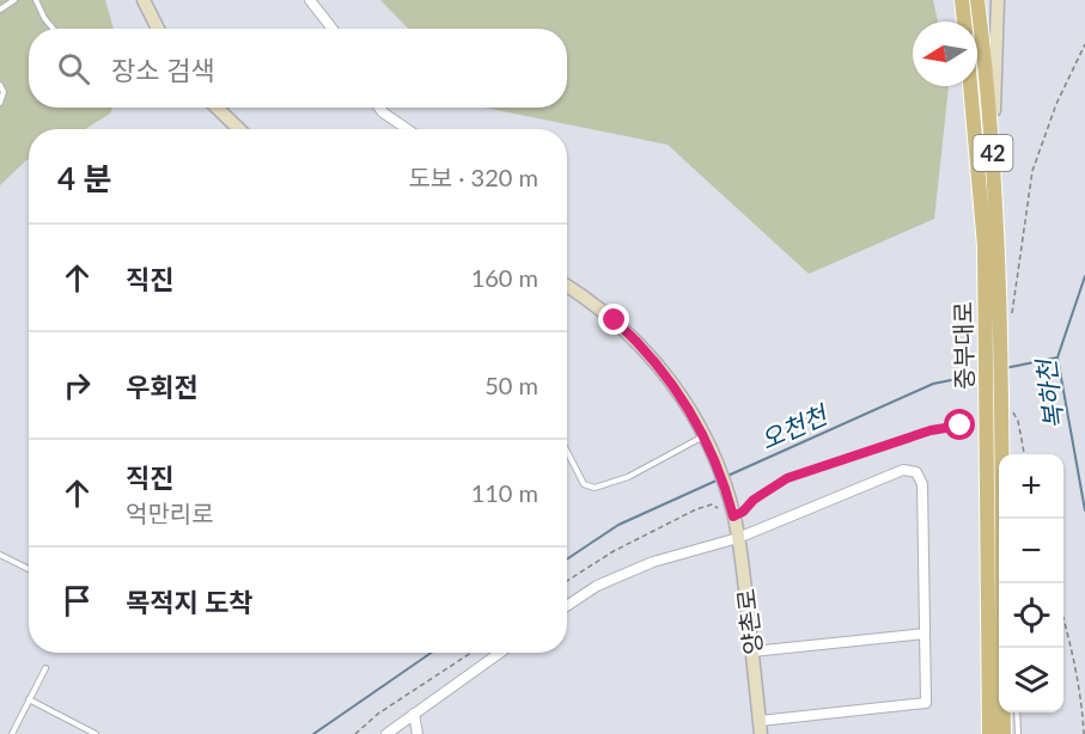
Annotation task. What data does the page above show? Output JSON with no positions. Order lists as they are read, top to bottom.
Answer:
{
  "streets": {
    "main road": ["42", "중부대로"],
    "street": ["양촌로"]
  },
  "crossings": [
    ["42", "중부대로"]
  ],
  "water": ["복하천", "오천천"],
  "north": "left",
  "page": {
    "search": "장소 검색",
    "heading": ["4 분", "도보 · 320 m"],
    "list": [
      ["직진", "160 m"],
      ["우회전", "50 m"],
      ["직진", "억만리로", "110 m"],
      "목적지 도착"
    ],
    "map_buttons": ["+", "−"]
  }
}
